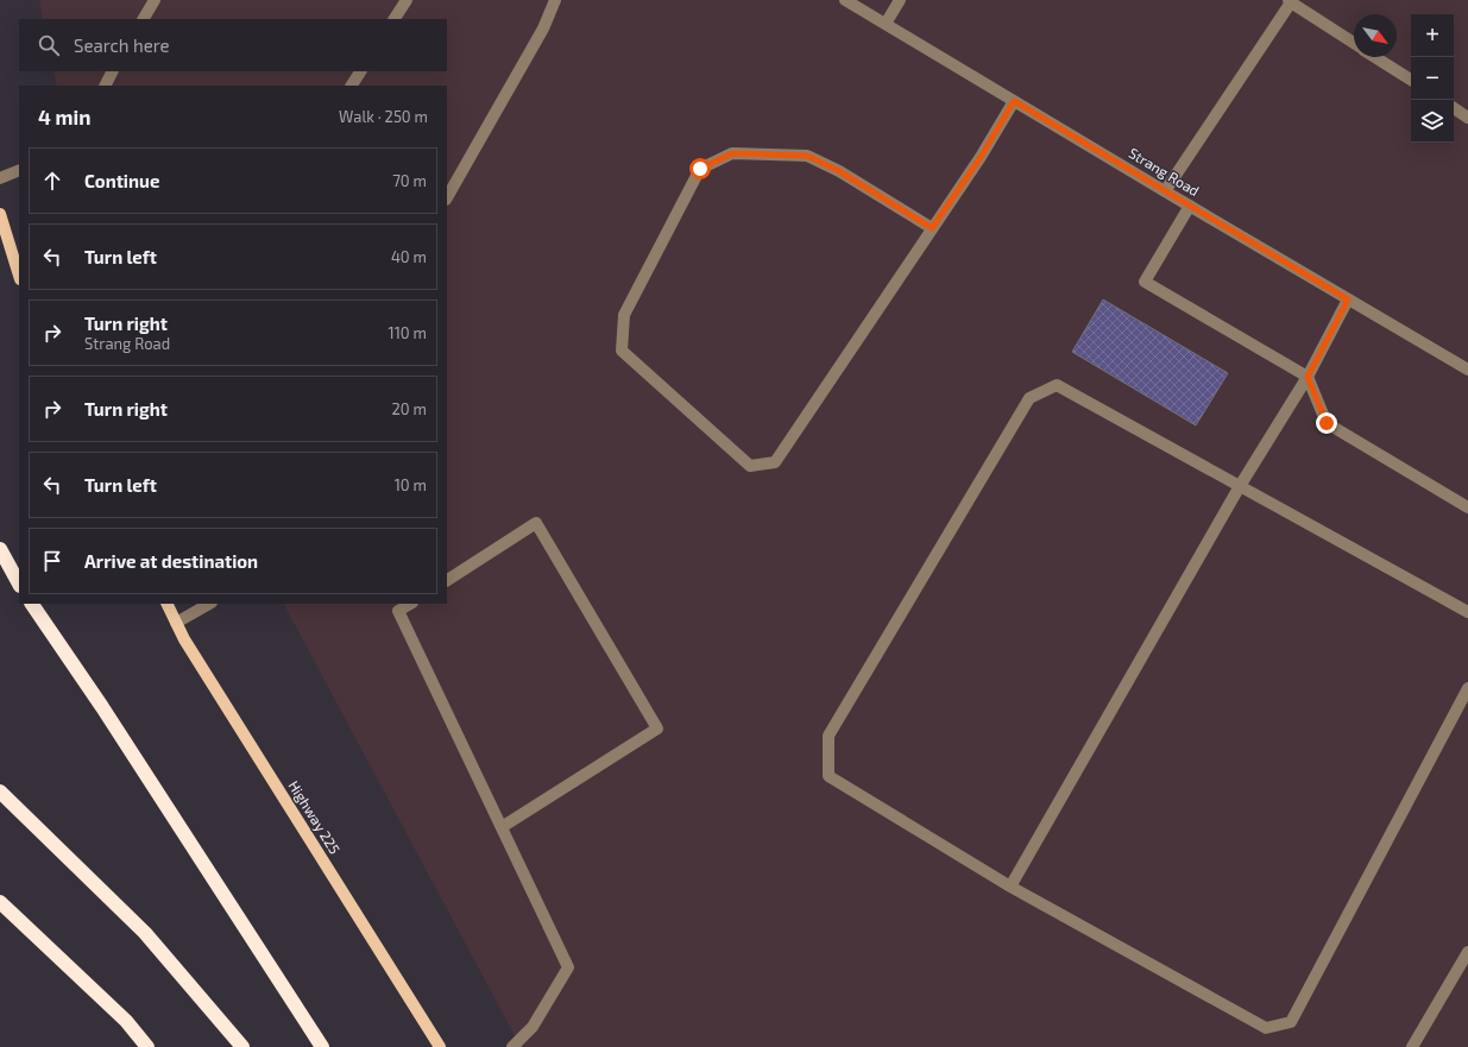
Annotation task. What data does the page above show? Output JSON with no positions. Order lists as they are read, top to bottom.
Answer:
{
  "streets": {
    "main road": ["Highway 225"],
    "street": ["Strang Road"]
  },
  "north": "bottom right",
  "page": {
    "map_buttons": ["+", "−"],
    "search": "Search here",
    "heading": ["4 min", "Walk · 250 m"],
    "list": [
      ["Continue", "70 m"],
      ["Turn left", "40 m"],
      ["Turn right", "Strang Road", "110 m"],
      ["Turn right", "20 m"],
      ["Turn left", "10 m"],
      "Arrive at destination"
    ]
  }
}
